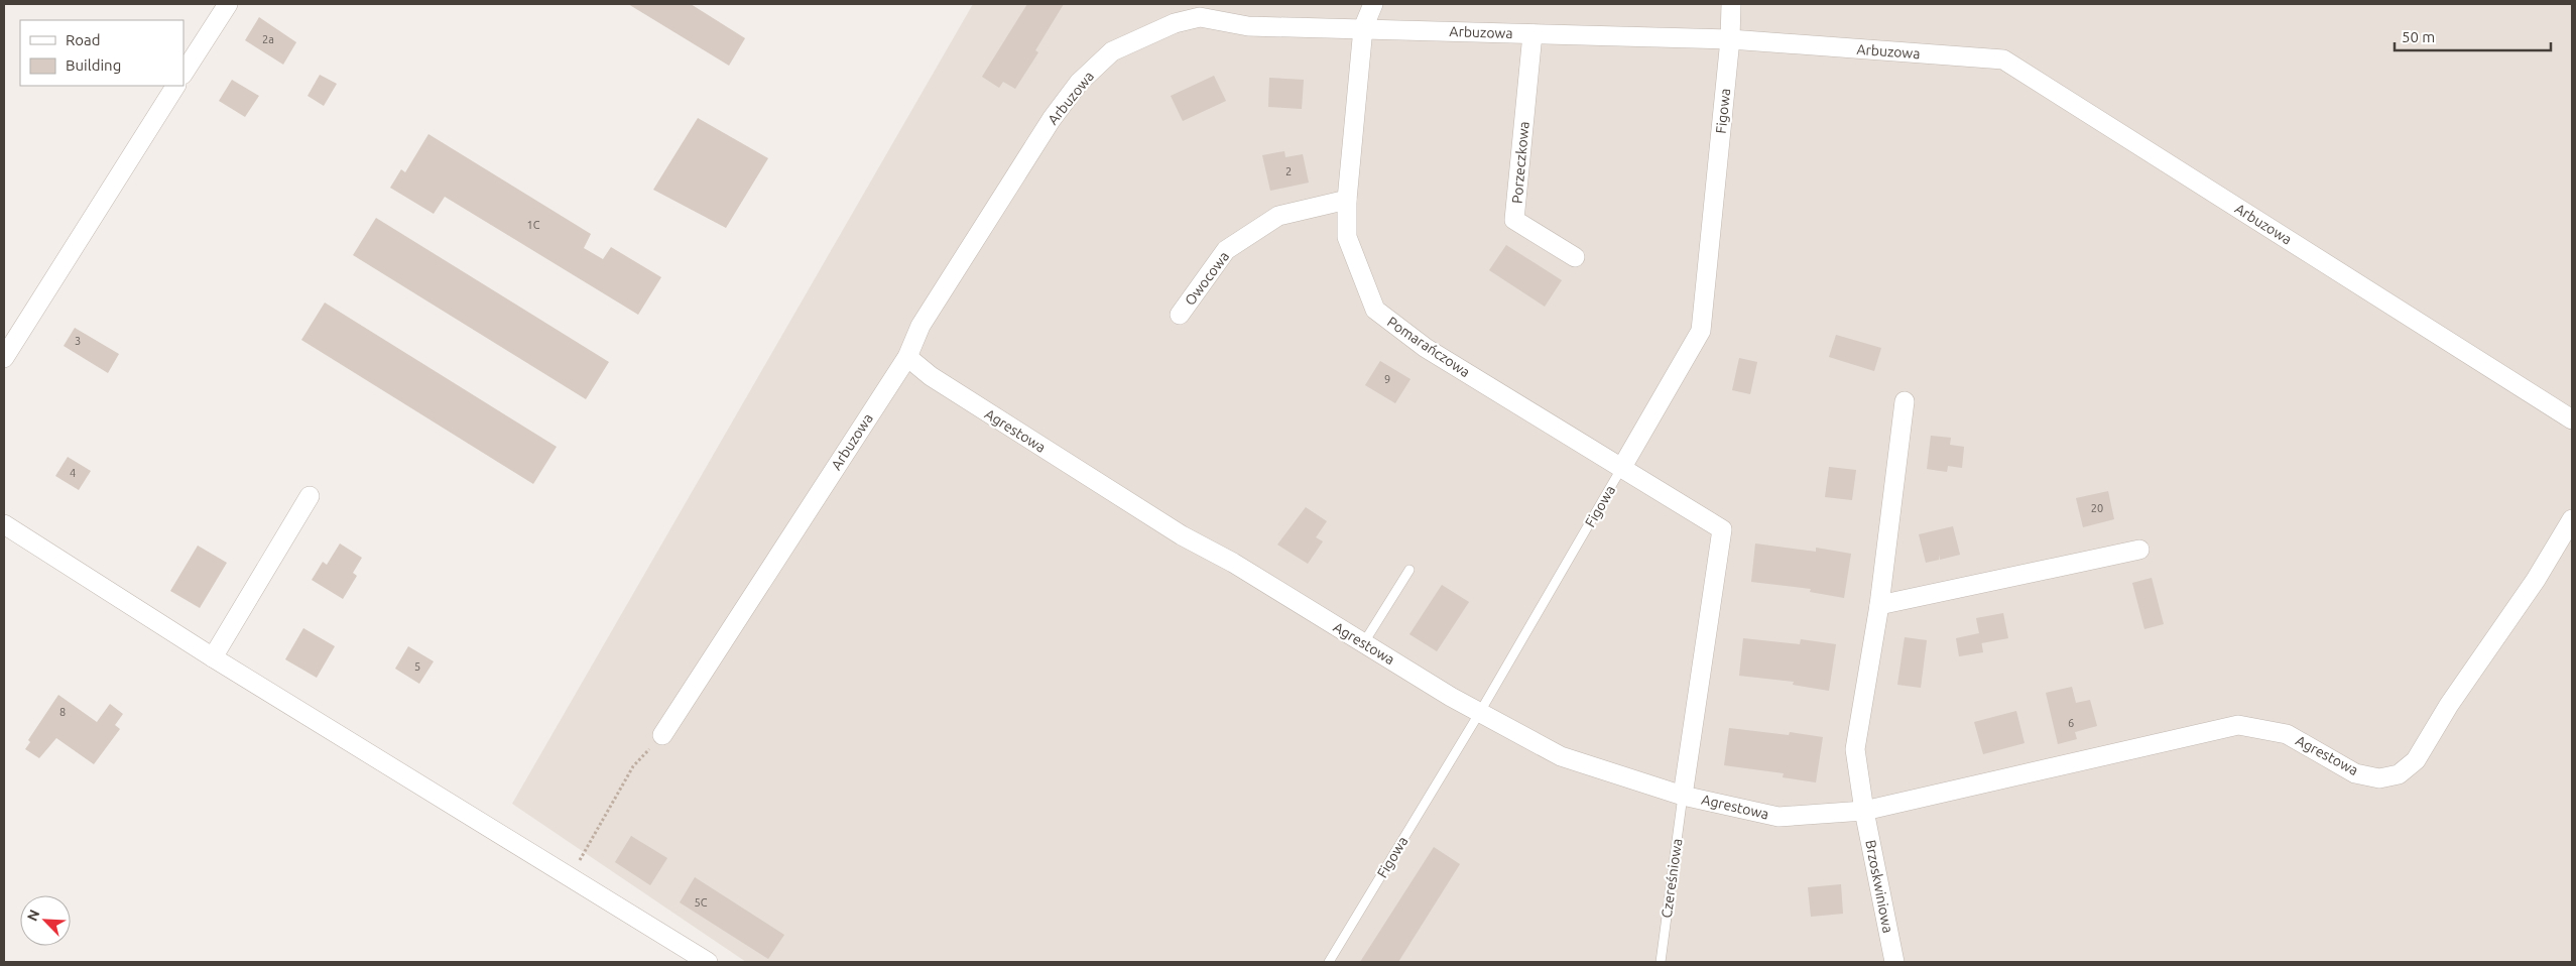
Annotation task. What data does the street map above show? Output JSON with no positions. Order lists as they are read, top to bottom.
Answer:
{
  "streets": {
    "street": [
      "Arbuzowa",
      "Figowa",
      "Porzeczkowa",
      "Owocowa",
      "Pomarańczowa",
      "Agrestowa",
      "Brzoskwiniowa"
    ],
    "lane": ["Czereśniowa"]
  },
  "crossings": [
    ["Arbuzowa", "Figowa"],
    ["Arbuzowa", "Porzeczkowa"],
    ["Arbuzowa", "Pomarańczowa"],
    ["Arbuzowa", "Agrestowa"],
    ["Figowa", "Pomarańczowa"],
    ["Figowa", "Agrestowa"],
    ["Owocowa", "Pomarańczowa"],
    ["Pomarańczowa", "Agrestowa"],
    ["Pomarańczowa", "Czereśniowa"],
    ["Agrestowa", "Czereśniowa"],
    ["Agrestowa", "Brzoskwiniowa"]
  ],
  "house_numbers": [
    "2a",
    "2",
    "1C",
    "3",
    "9",
    "4",
    "20",
    "5",
    "8",
    "6",
    "5C"
  ],
  "legend": ["Road", "Building"],
  "scale_bar": "50 m",
  "north": "top left"
}
